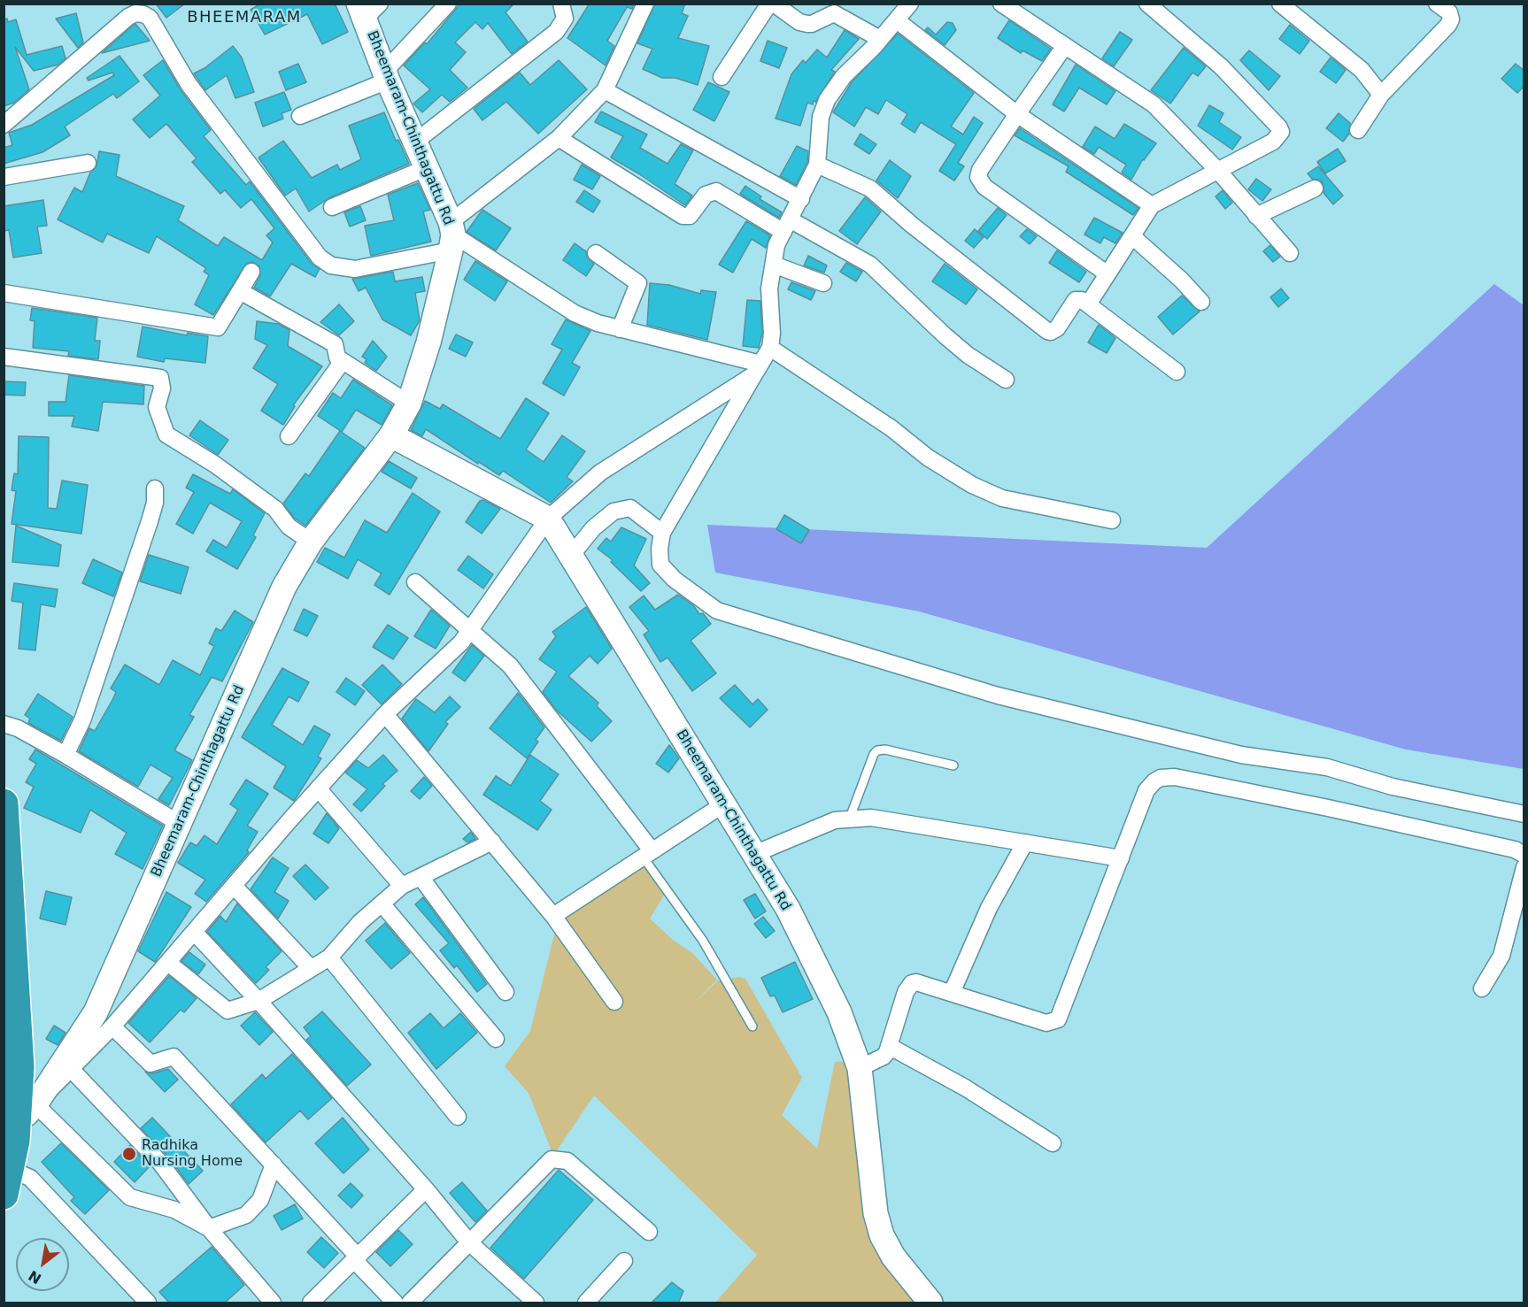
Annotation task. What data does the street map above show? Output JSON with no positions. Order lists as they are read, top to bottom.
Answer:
{
  "streets": {
    "street": ["Bheemaram-Chinthagattu Rd"]
  },
  "districts": ["BHEEMARAM"],
  "places": ["Radhika Nursing Home"],
  "north": "bottom left"
}
